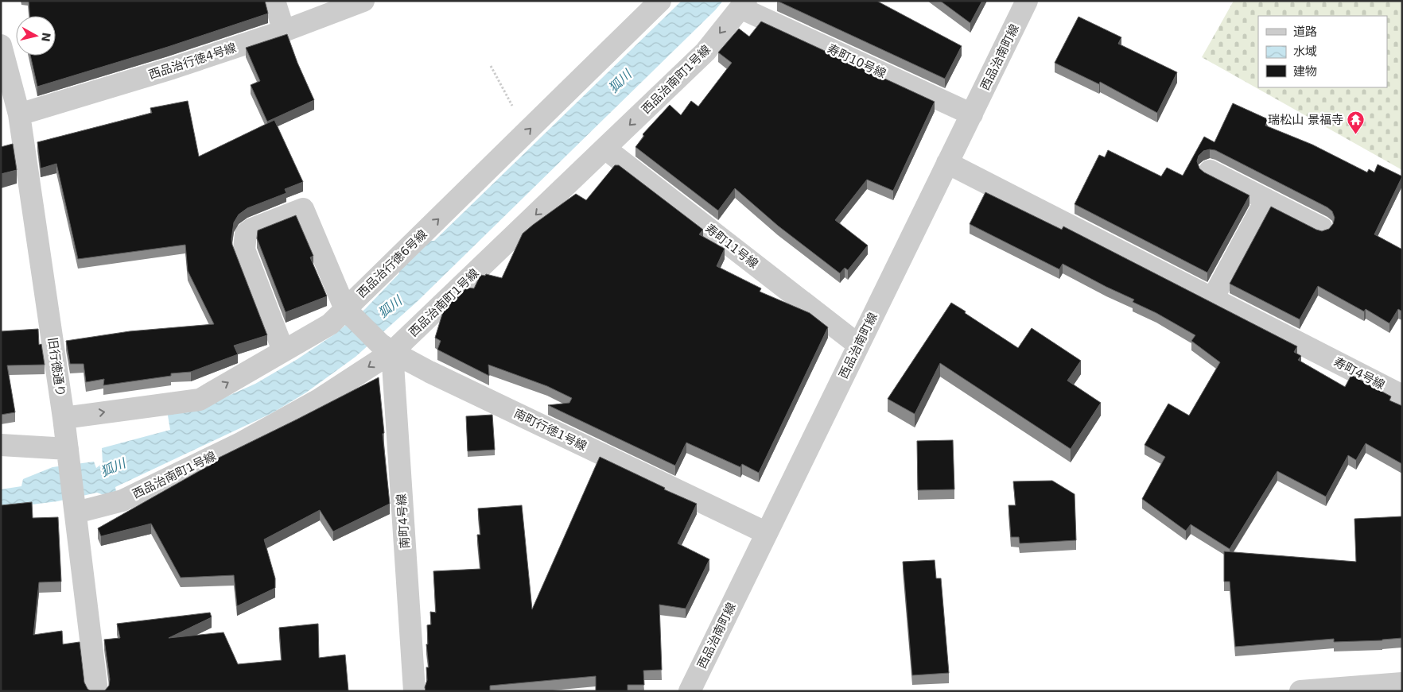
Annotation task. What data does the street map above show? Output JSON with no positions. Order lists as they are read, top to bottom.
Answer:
{
  "streets": {
    "street": [
      "西品治南町線",
      "西品治行徳4号線",
      "寿町10号線",
      "西品治南町1号線",
      "寿町11号線",
      "西品治行徳6号線",
      "旧行徳通り",
      "寿町4号線",
      "南町行徳1号線",
      "南町4号線"
    ]
  },
  "crossings": [
    ["西品治南町線", "寿町10号線"],
    ["西品治南町線", "寿町11号線"],
    ["西品治南町線", "寿町4号線"],
    ["西品治南町線", "南町行徳1号線"],
    ["西品治行徳4号線", "旧行徳通り"],
    ["寿町10号線", "西品治南町1号線"],
    ["西品治南町1号線", "寿町11号線"],
    ["西品治南町1号線", "旧行徳通り"],
    ["西品治南町1号線", "南町行徳1号線"],
    ["西品治南町1号線", "南町4号線"],
    ["西品治行徳6号線", "旧行徳通り"],
    ["西品治行徳6号線", "南町行徳1号線"],
    ["南町行徳1号線", "南町4号線"]
  ],
  "one_way": ["西品治南町1号線", "西品治行徳6号線"],
  "water": ["狐川"],
  "places": {
    "temple": ["瑞松山 景福寺"]
  },
  "legend": ["道路", "水域", "建物"],
  "north": "right"
}
